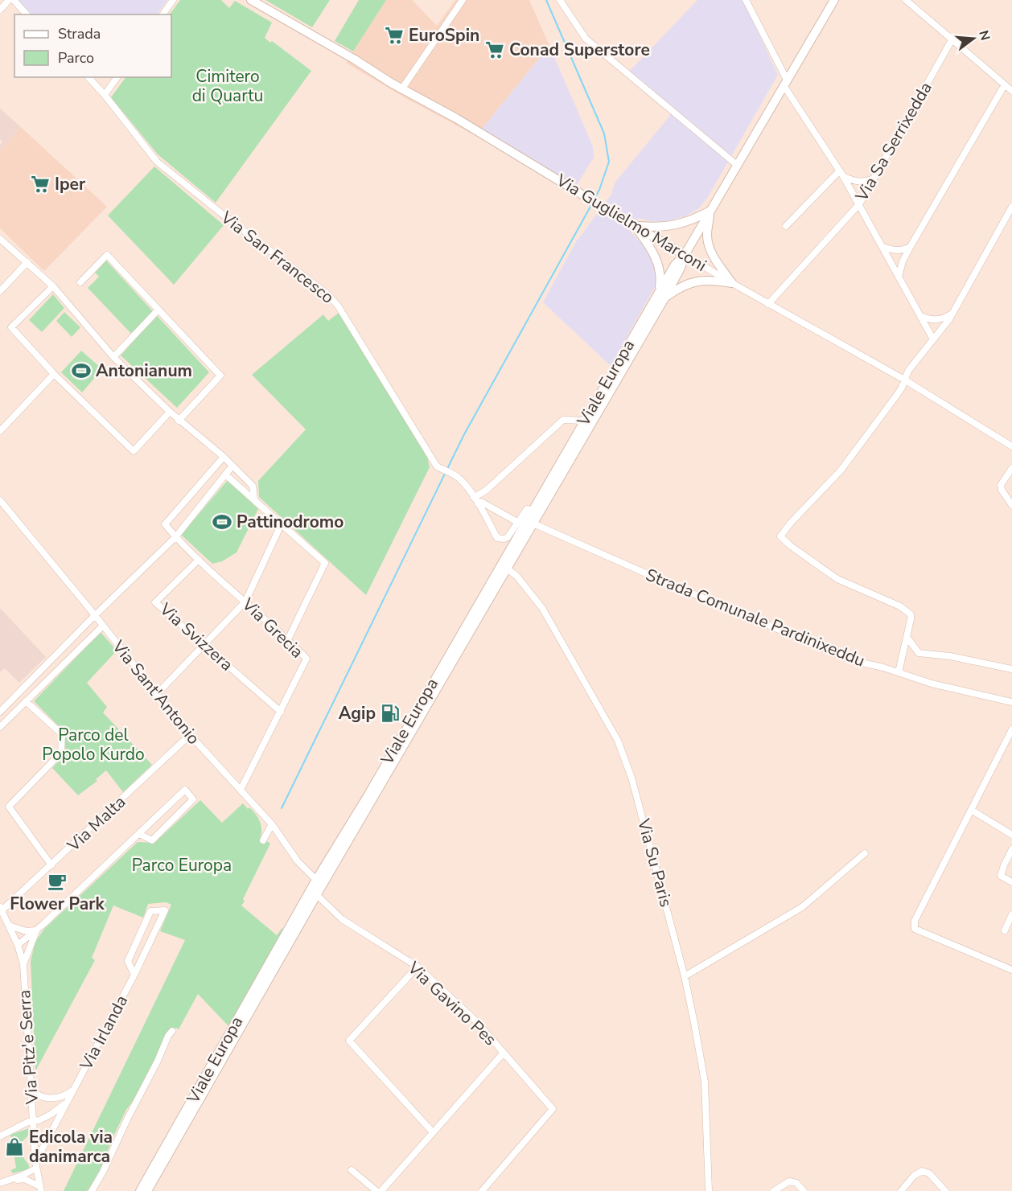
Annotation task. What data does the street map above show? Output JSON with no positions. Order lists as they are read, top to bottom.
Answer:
{
  "streets": {
    "main road": ["Via Guglielmo Marconi", "Viale Europa"],
    "street": [
      "Via Sa Serrixedda",
      "Via San Francesco",
      "Strada Comunale Pardinixeddu",
      "Via Grecia",
      "Via Svizzera",
      "Via Sant'Antonio",
      "Via Malta",
      "Via Su Paris",
      "Via Gavino Pes",
      "Via Irlanda",
      "Via Pitz'e Serra"
    ]
  },
  "crossings": [
    ["Via Sa Serrixedda", "Via Guglielmo Marconi"],
    ["Via Guglielmo Marconi", "Viale Europa"],
    ["Via San Francesco", "Viale Europa"],
    ["Viale Europa", "Strada Comunale Pardinixeddu"],
    ["Viale Europa", "Via Sant'Antonio"],
    ["Viale Europa", "Via Su Paris"],
    ["Viale Europa", "Via Gavino Pes"],
    ["Via Grecia", "Via Svizzera"],
    ["Via Grecia", "Via Sant'Antonio"],
    ["Via Sant'Antonio", "Via Malta"],
    ["Via Malta", "Via Pitz'e Serra"],
    ["Via Irlanda", "Via Pitz'e Serra"]
  ],
  "parks": ["Cimitero di Quartu", "Parco del Popolo Kurdo", "Parco Europa"],
  "places": {
    "supermarket": ["EuroSpin", "Conad Superstore", "Iper"],
    "sports": ["Antonianum", "Pattinodromo"],
    "fuel station": ["Agip"],
    "cafe": ["Flower Park"],
    "shop": ["Edicola via danimarca"]
  },
  "legend": ["Strada", "Parco"],
  "north": "right"
}
